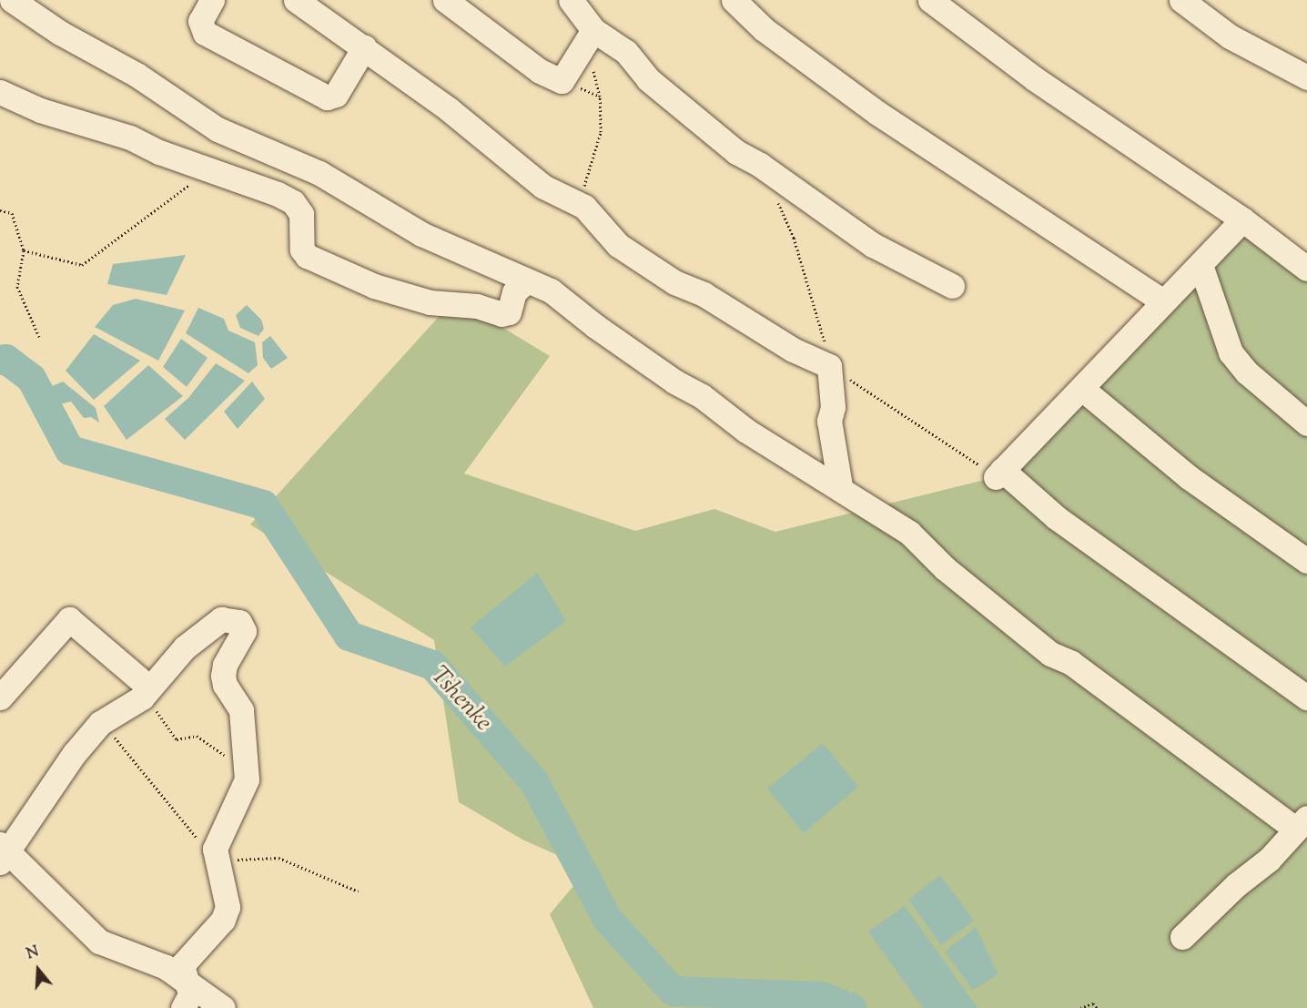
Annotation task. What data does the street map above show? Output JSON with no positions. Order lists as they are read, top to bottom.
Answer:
{
  "water": ["Tshenke"],
  "north": "top"
}
